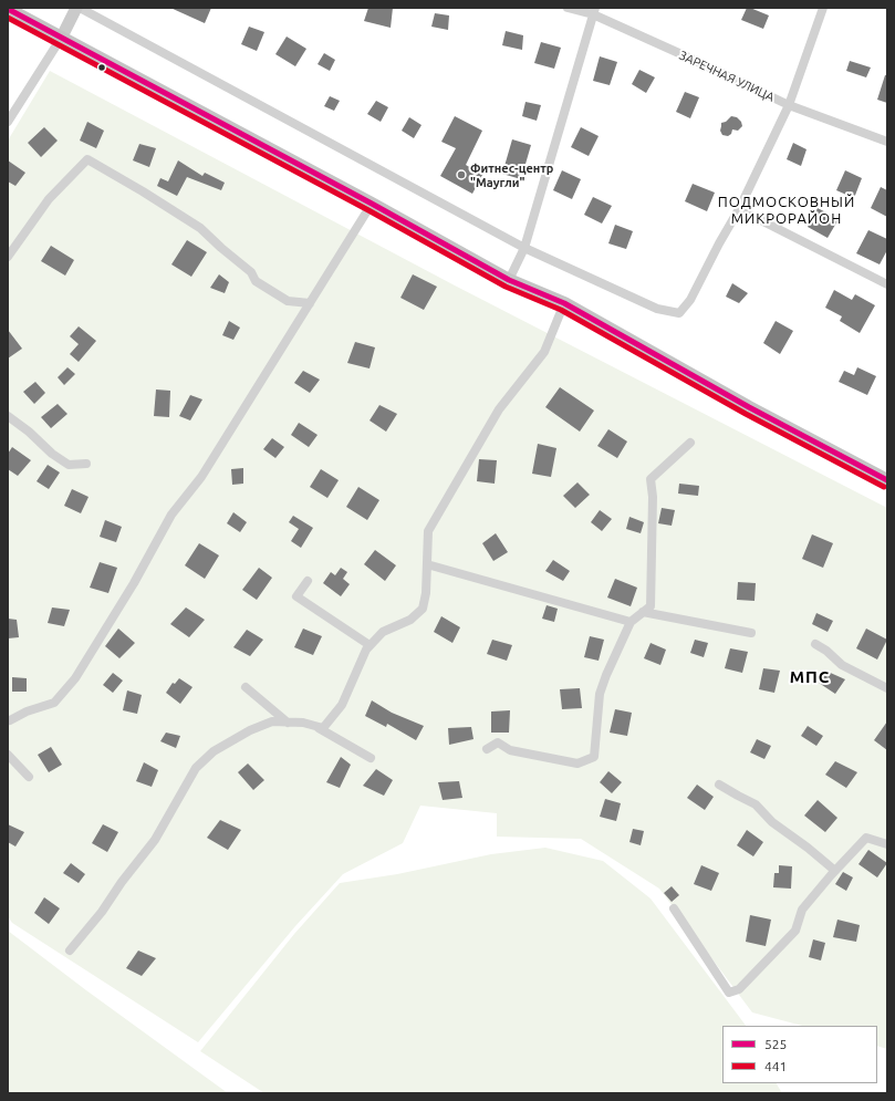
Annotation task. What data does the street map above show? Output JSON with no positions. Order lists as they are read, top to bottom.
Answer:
{
  "streets": {
    "street": ["ЗАРЕЧНАЯ УЛИЦА"]
  },
  "districts": ["ПОДМОСКОВНЫЙ МИКРОРАЙОН", "МПС"],
  "places": ["Фитнес-центр \"Маугли\""],
  "lines": ["transit line 525", "transit line 441"],
  "legend": ["525", "441"]
}
